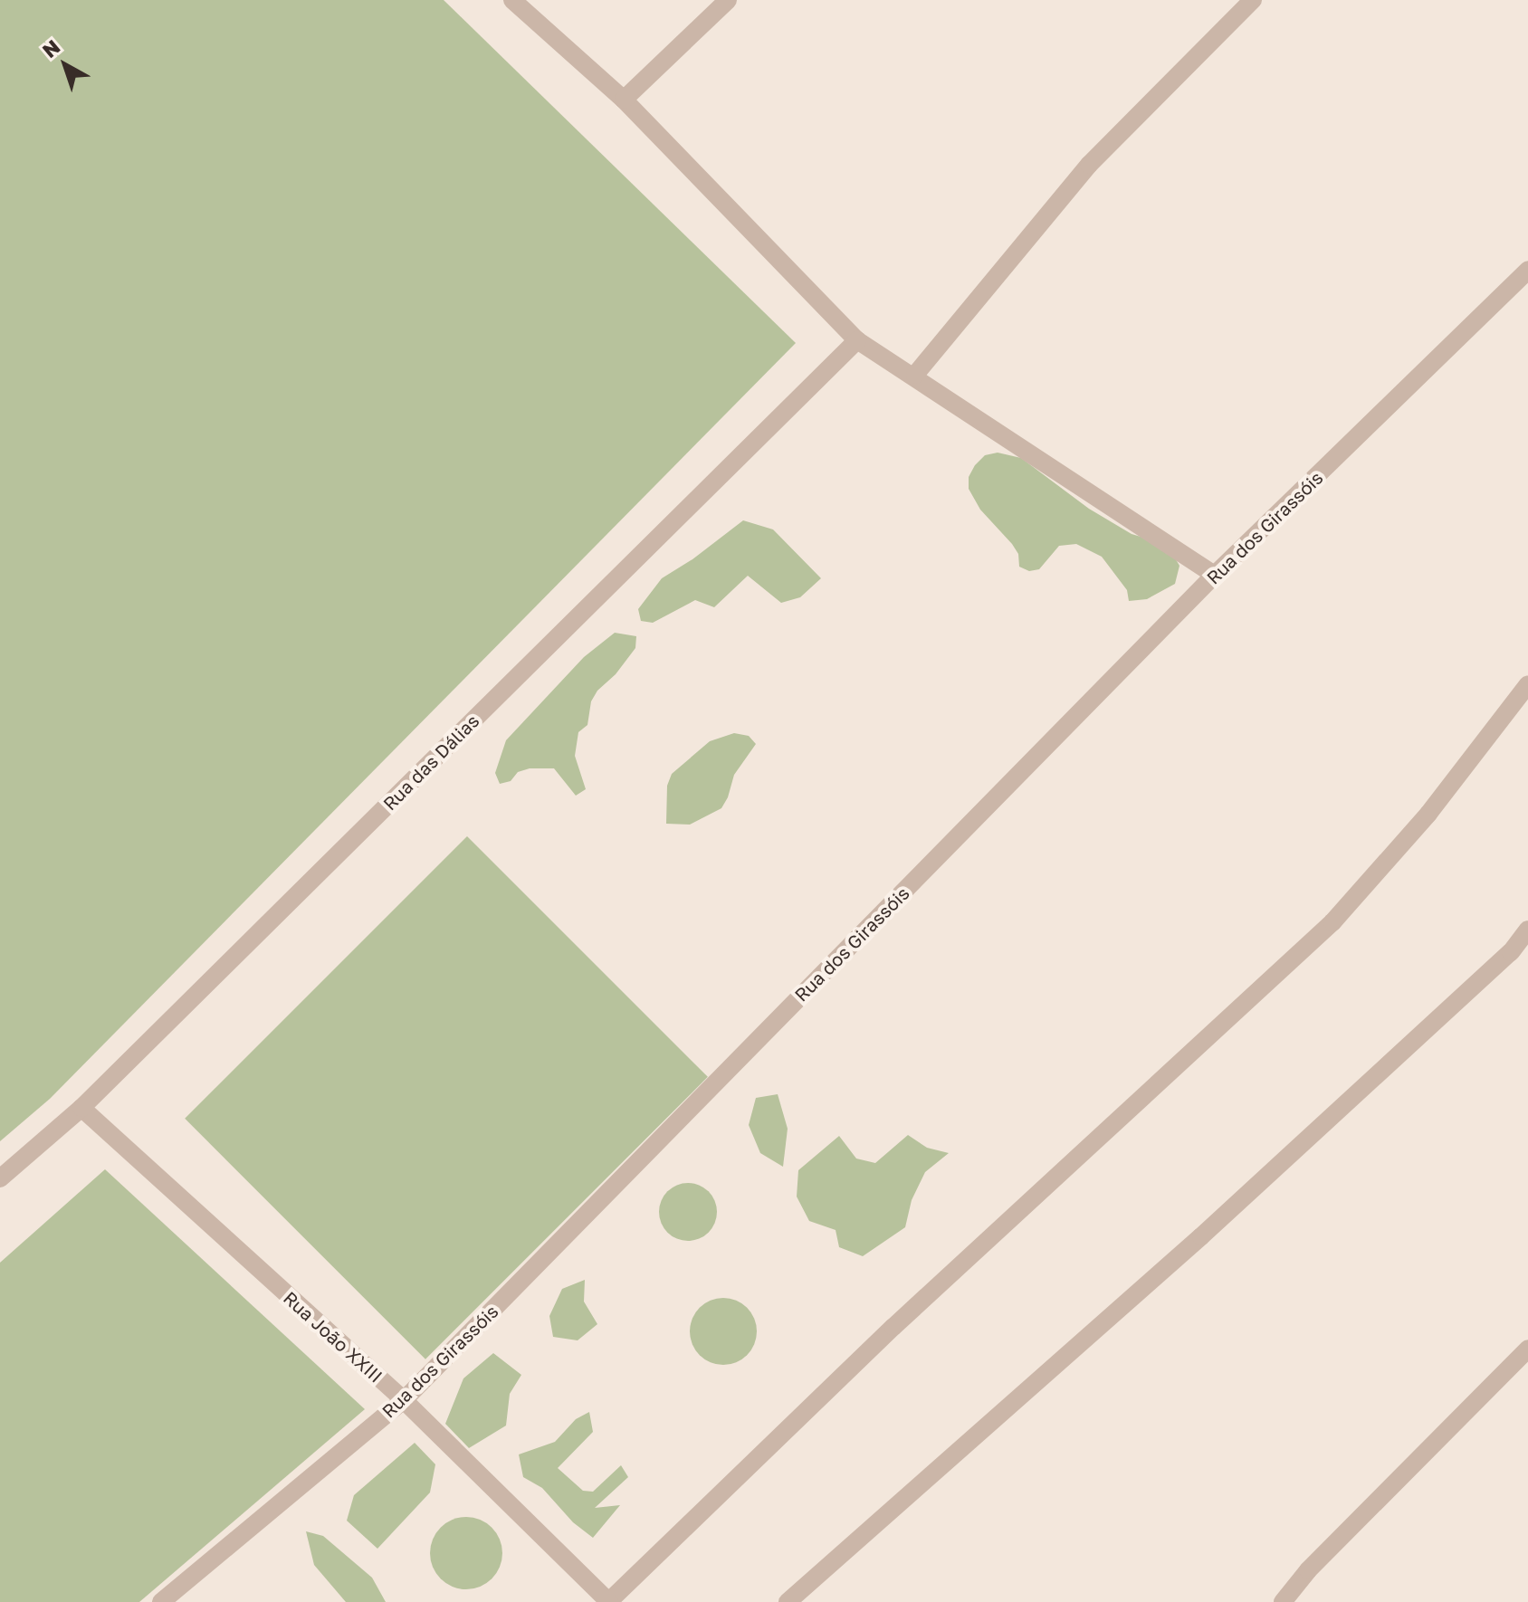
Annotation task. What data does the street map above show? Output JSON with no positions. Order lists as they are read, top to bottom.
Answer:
{
  "streets": {
    "street": ["Rua dos Girassóis", "Rua das Dálias", "Rua João XXIII"]
  },
  "crossings": [
    ["Rua dos Girassóis", "Rua João XXIII"],
    ["Rua das Dálias", "Rua João XXIII"]
  ],
  "north": "top left"
}
